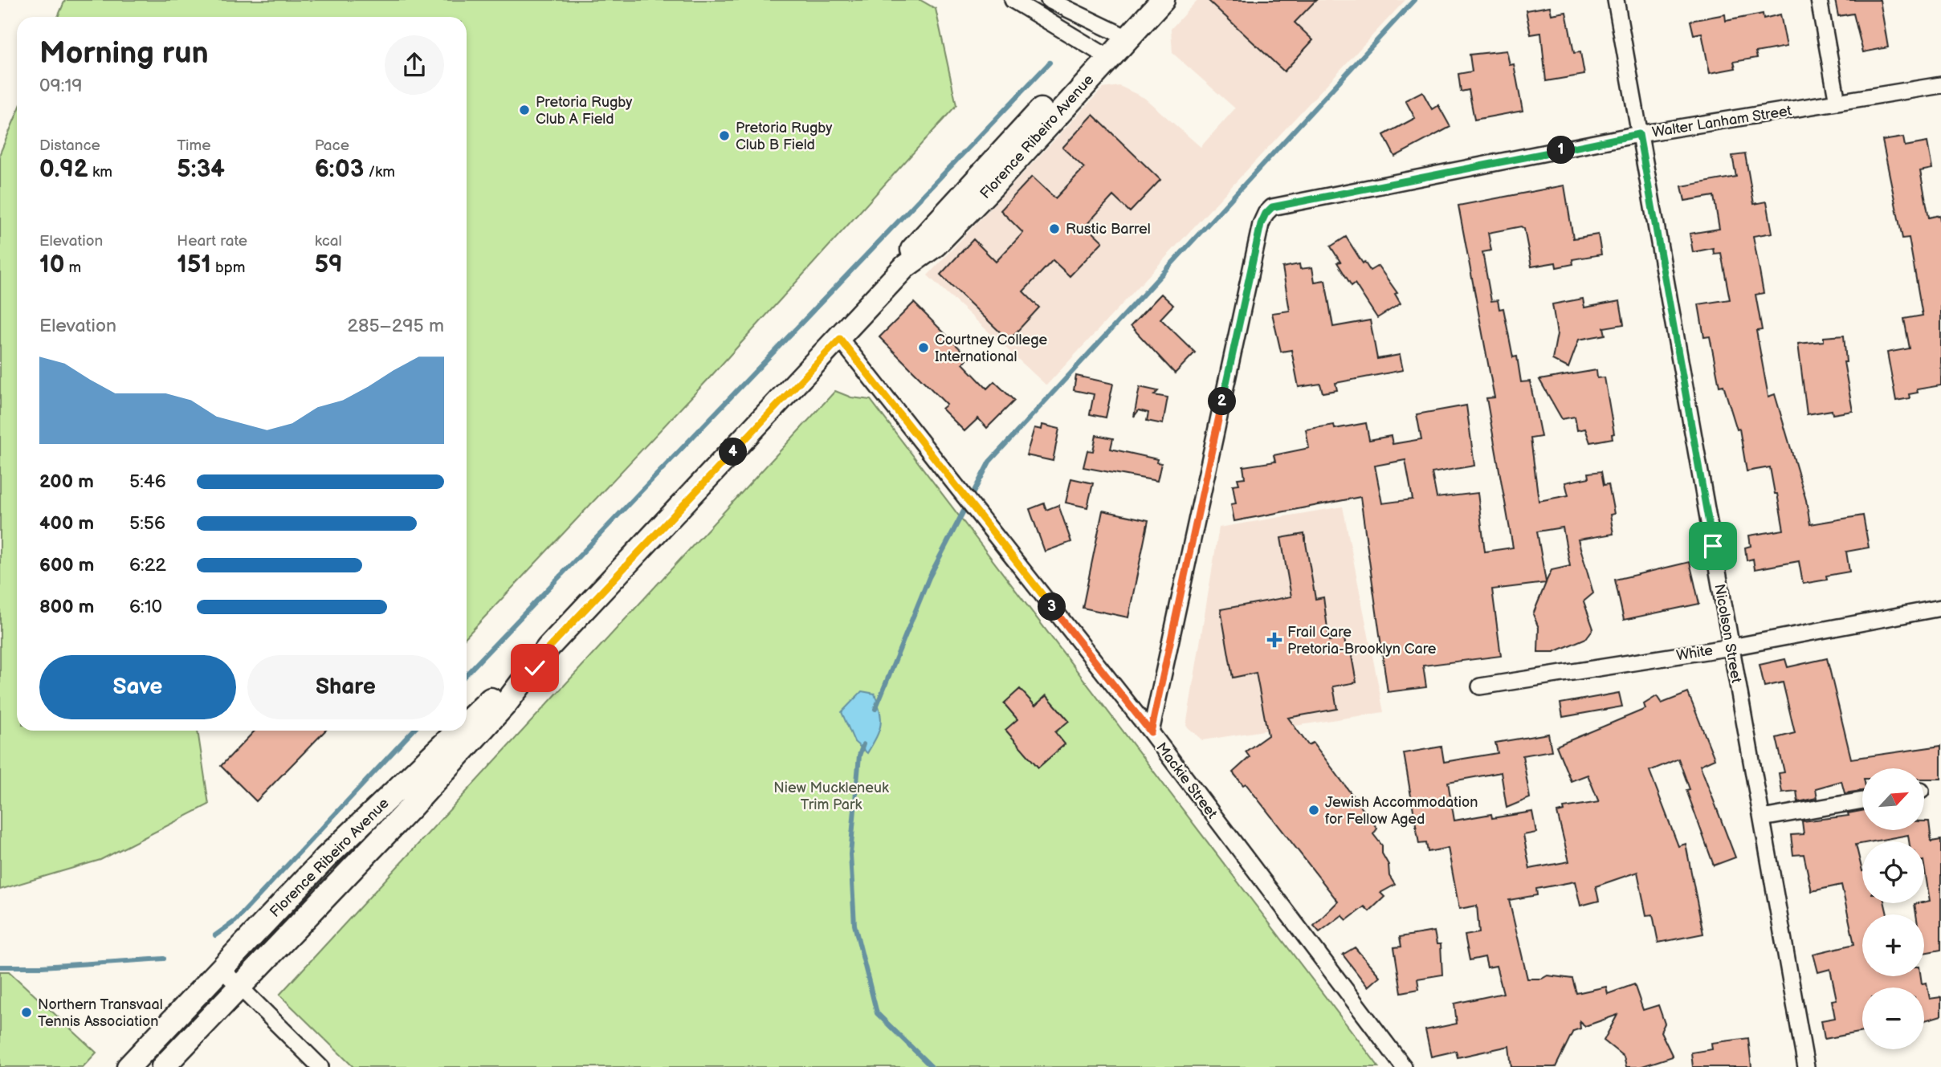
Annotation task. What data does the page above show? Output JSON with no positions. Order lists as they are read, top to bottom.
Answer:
{
  "streets": {
    "main road": ["Florence Ribeiro Avenue"],
    "street": [
      "Walter Lanham Street",
      "Nicolson Street",
      "White",
      "Mackie Street"
    ]
  },
  "crossings": [
    ["Walter Lanham Street", "Nicolson Street"],
    ["Walter Lanham Street", "Mackie Street"],
    ["Florence Ribeiro Avenue", "Mackie Street"],
    ["Nicolson Street", "White"]
  ],
  "parks": ["Niew Muckleneuk Trim Park"],
  "places": {
    "other": [
      "Pretoria Rugby Club A Field",
      "Pretoria Rugby Club B Field",
      "Rustic Barrel",
      "Courtney College International",
      "Jewish Accommodation for Fellow Aged",
      "Northern Transvaal Tennis Association"
    ],
    "health": ["Frail Care Pretoria-Brooklyn Care"]
  },
  "north": "top right",
  "page": {
    "heading": ["Morning run", "09:19"],
    "stats": [
      ["Distance", "0.92 km"],
      ["Time", "5:34"],
      ["Pace", "6:03 /km"],
      ["Elevation", "10 m"],
      ["Heart rate", "151 bpm"],
      ["kcal", "59"]
    ],
    "pins": [
      "1",
      "2",
      "4",
      "3"
    ],
    "chart": ["Elevation", "285–295 m"],
    "list": [
      {
        "name": "200 m",
        "note": "5:46"
      },
      {
        "name": "400 m",
        "note": "5:56"
      },
      {
        "name": "600 m",
        "note": "6:22"
      },
      {
        "name": "800 m",
        "note": "6:10"
      }
    ],
    "buttons": ["Save", "Share"],
    "map_buttons": ["+", "−"]
  }
}
